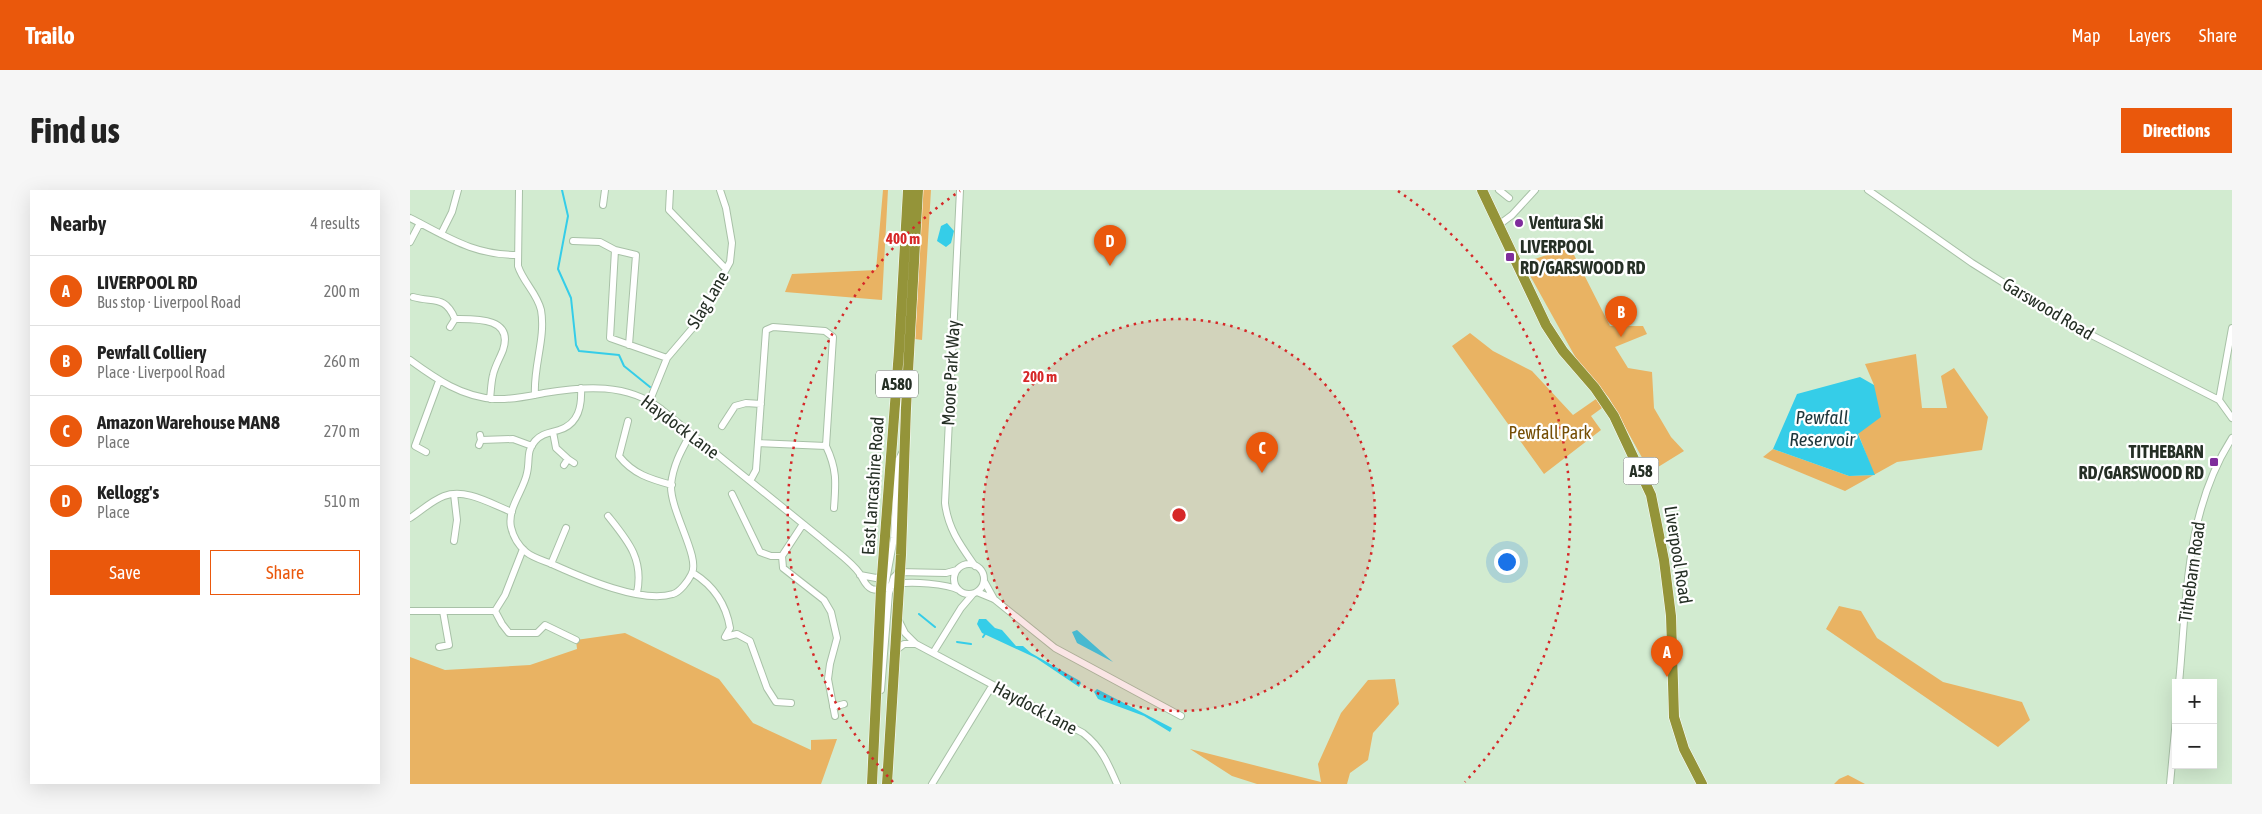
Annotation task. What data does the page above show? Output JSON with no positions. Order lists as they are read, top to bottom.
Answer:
{
  "streets": {
    "highway": [
      "A580",
      "A58",
      "East Lancashire Road",
      "Liverpool Road"
    ],
    "street": [
      "Slag Lane",
      "Garswood Road",
      "Moore Park Way",
      "Haydock Lane",
      "Tithebarn Road"
    ]
  },
  "crossings": [
    ["Slag Lane", "Haydock Lane"],
    ["Haydock Lane", "East Lancashire Road"]
  ],
  "water": ["Pewfall Reservoir"],
  "parks": ["Pewfall Park"],
  "places": {
    "other": ["Ventura Ski"],
    "transit": ["LIVERPOOL RD/GARSWOOD RD", "TITHEBARN RD/GARSWOOD RD"]
  },
  "page": {
    "header": "Trailo",
    "nav": ["Map", "Layers", "Share"],
    "buttons": [
      "Directions",
      ["Save", "Share"]
    ],
    "title": "Find us",
    "heading": ["Nearby", "4 results"],
    "pins": [
      "D",
      "B",
      "C",
      "A"
    ],
    "list": [
      {
        "mark": "A",
        "name": "LIVERPOOL RD",
        "note": "Bus stop · Liverpool Road",
        "value": "200 m"
      },
      {
        "mark": "B",
        "name": "Pewfall Colliery",
        "note": "Place · Liverpool Road",
        "value": "260 m"
      },
      {
        "mark": "C",
        "name": "Amazon Warehouse MAN8",
        "note": "Place",
        "value": "270 m"
      },
      {
        "mark": "D",
        "name": "Kellogg's",
        "note": "Place",
        "value": "510 m"
      }
    ],
    "map_buttons": ["+", "−"]
  },
  "rings": ["400 m", "200 m"]
}
